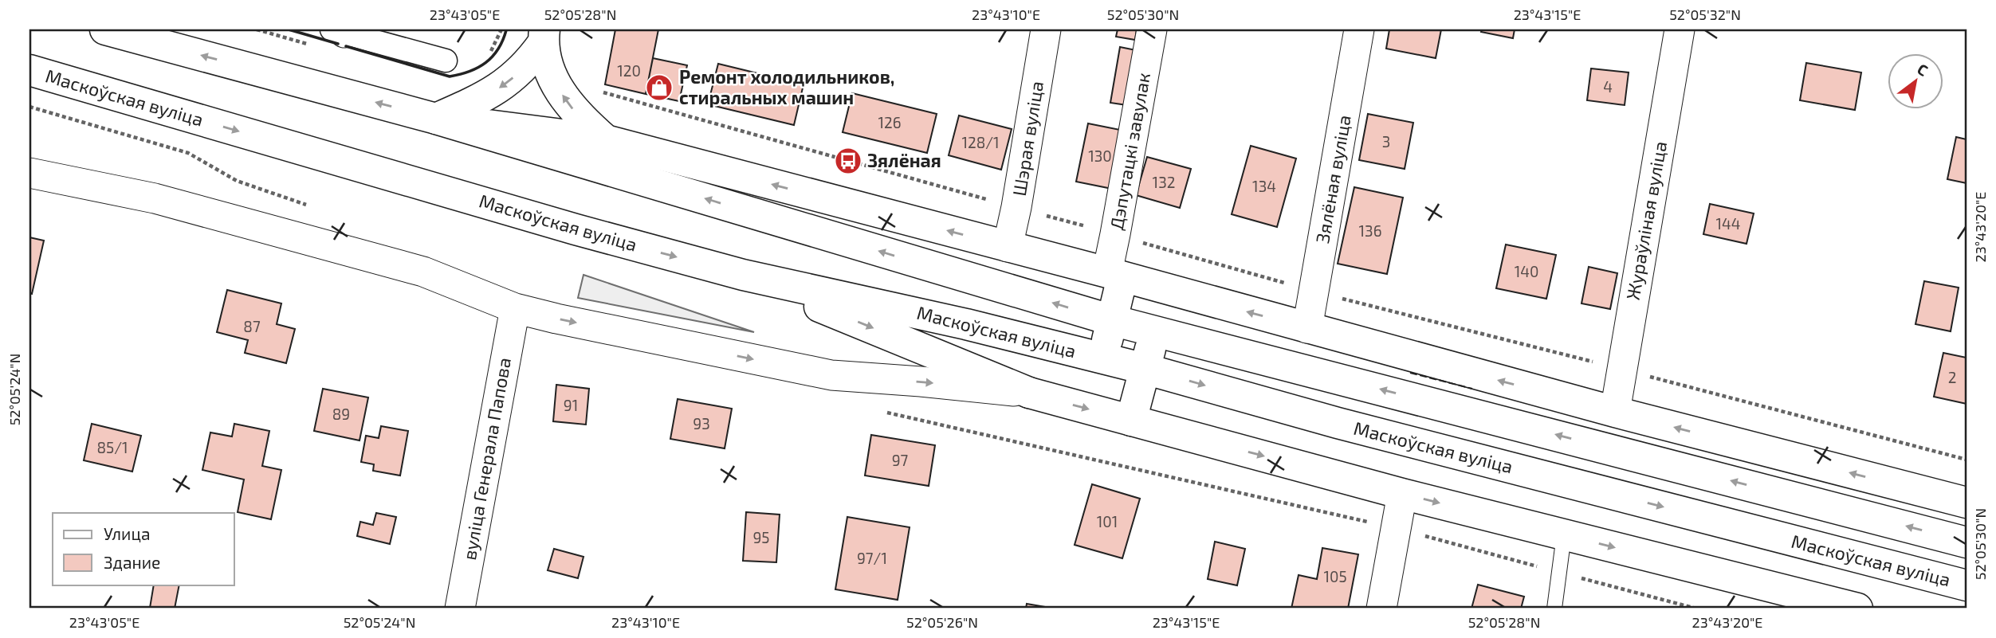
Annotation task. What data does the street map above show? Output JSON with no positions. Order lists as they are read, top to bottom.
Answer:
{
  "streets": {
    "main road": ["Маскоўская вуліца"],
    "street": [
      "Шэрая вуліца",
      "Дэпутацкі завулак",
      "Зялёная вуліца",
      "Жураўліная вуліца",
      "вуліца Генерала Папова"
    ]
  },
  "places": {
    "shop": ["Ремонт холодильников, стиральных машин"],
    "bus stop": ["Зялёная"]
  },
  "house_numbers": [
    "120",
    "4",
    "126",
    "3",
    "128/1",
    "130",
    "132",
    "134",
    "144",
    "136",
    "140",
    "87",
    "2",
    "91",
    "89",
    "93",
    "85/1",
    "97",
    "101",
    "95",
    "97/1",
    "105"
  ],
  "legend": ["Улица", "Здание"],
  "north": "top right",
  "coordinates": [
    "23°43'05\"E",
    "52°05'28\"N",
    "23°43'10\"E",
    "52°05'30\"N",
    "23°43'15\"E",
    "52°05'32\"N",
    "23°43'20\"E",
    "52°05'24\"N",
    "52°05'26\"N"
  ]
}
